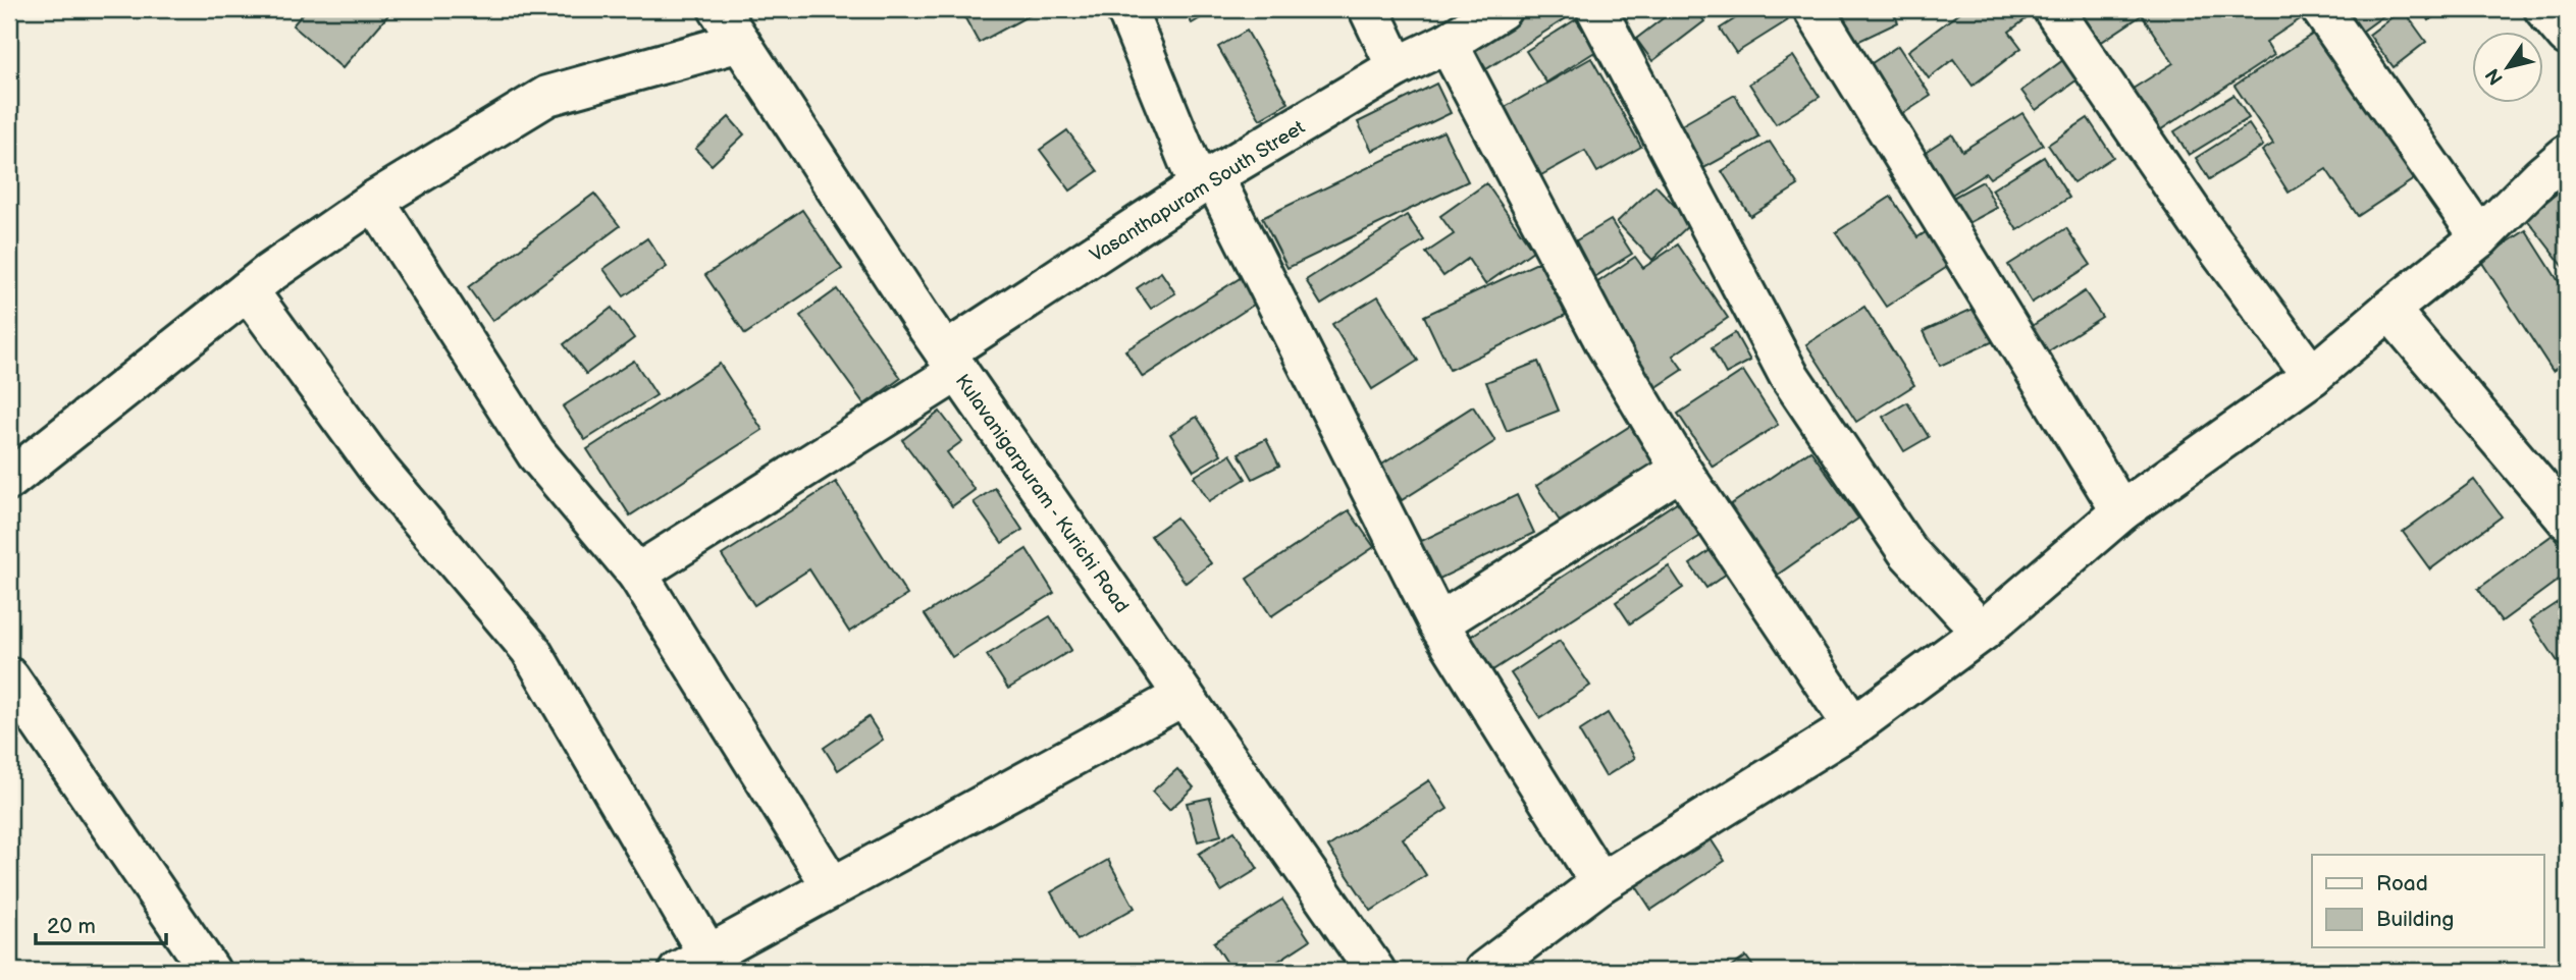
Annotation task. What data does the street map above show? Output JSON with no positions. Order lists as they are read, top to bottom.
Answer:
{
  "streets": {
    "street": ["Vasanthapuram South Street", "Kulavanigarpuram - Kurichi Road"]
  },
  "crossings": [
    ["Vasanthapuram South Street", "Kulavanigarpuram - Kurichi Road"]
  ],
  "legend": ["Road", "Building"],
  "scale_bar": "20 m",
  "north": "bottom left"
}
